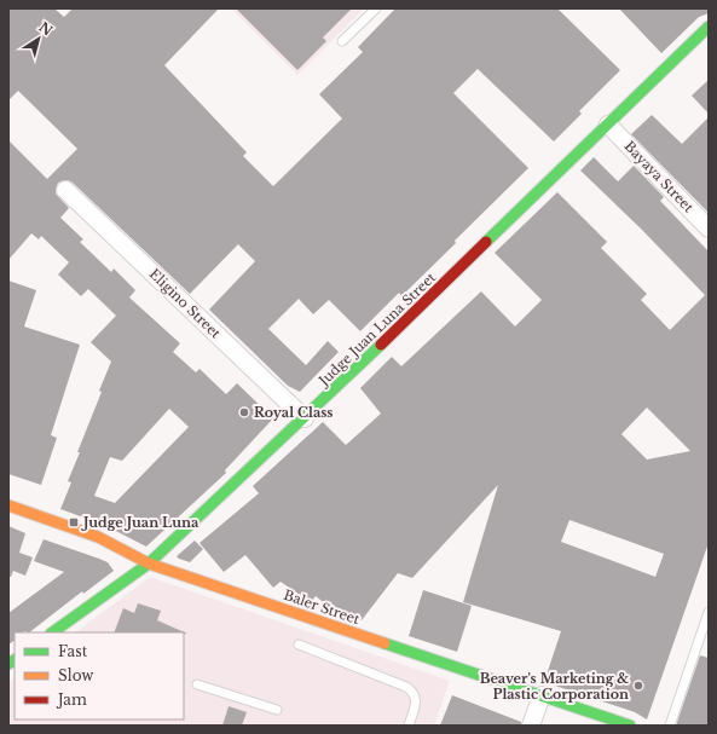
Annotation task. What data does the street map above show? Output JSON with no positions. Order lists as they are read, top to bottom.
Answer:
{
  "streets": {
    "street": [
      "Bayaya Street",
      "Eligino Street",
      "Judge Juan Luna Street",
      "Baler Street"
    ]
  },
  "crossings": [
    ["Bayaya Street", "Judge Juan Luna Street"],
    ["Eligino Street", "Judge Juan Luna Street"],
    ["Judge Juan Luna Street", "Baler Street"]
  ],
  "places": {
    "other": ["Royal Class", "Beaver's Marketing & Plastic Corporation"],
    "transit": ["Judge Juan Luna"]
  },
  "legend": ["Fast", "Slow", "Jam"],
  "north": "top right"
}
